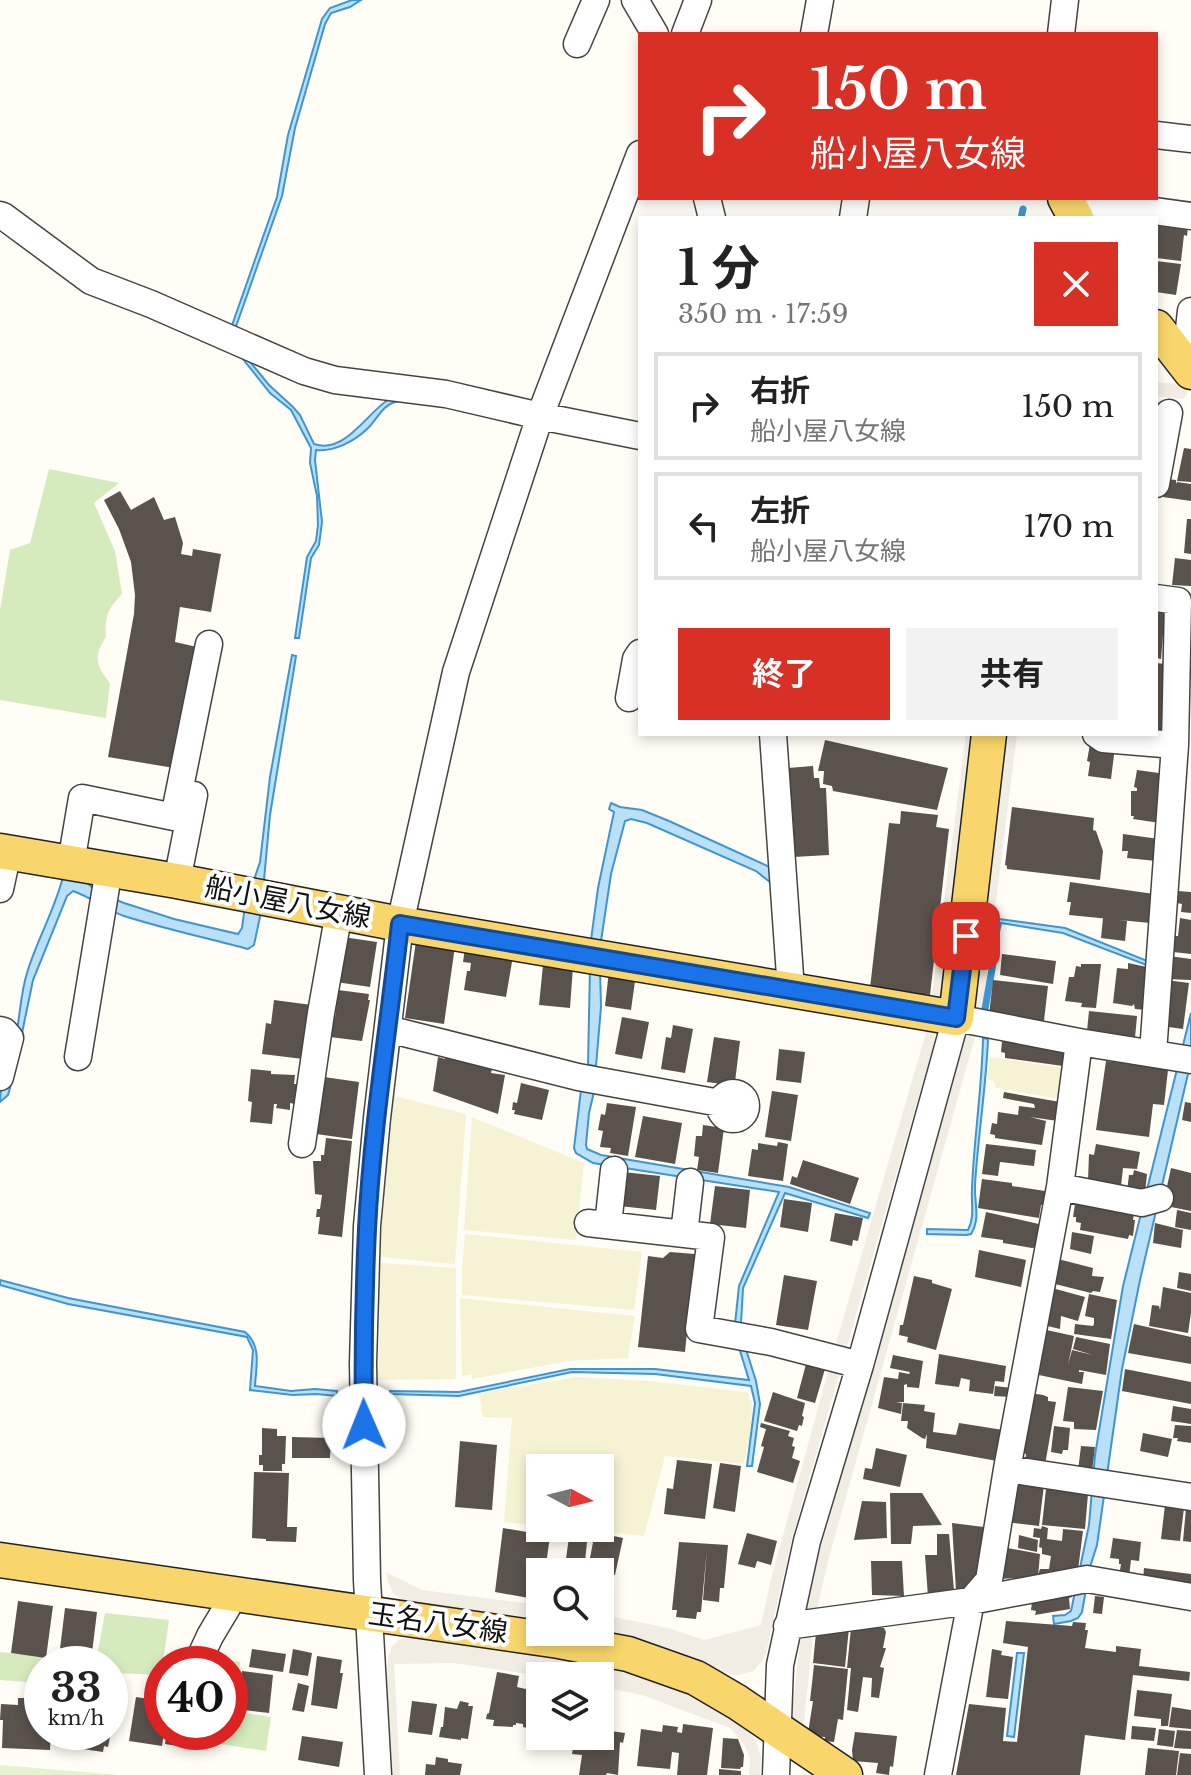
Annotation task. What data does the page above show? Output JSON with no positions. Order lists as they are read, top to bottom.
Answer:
{
  "streets": {
    "main road": ["船小屋八女線", "玉名八女線"]
  },
  "north": "right",
  "page": {
    "turn": ["150 m", "船小屋八女線"],
    "heading": ["1 分", "350 m · 17:59"],
    "list": [
      {
        "name": "右折",
        "note": "船小屋八女線",
        "value": "150 m"
      },
      {
        "name": "左折",
        "note": "船小屋八女線",
        "value": "170 m"
      }
    ],
    "buttons": ["終了", "共有"],
    "speed": "33 km/h",
    "limit": "40"
  }
}
